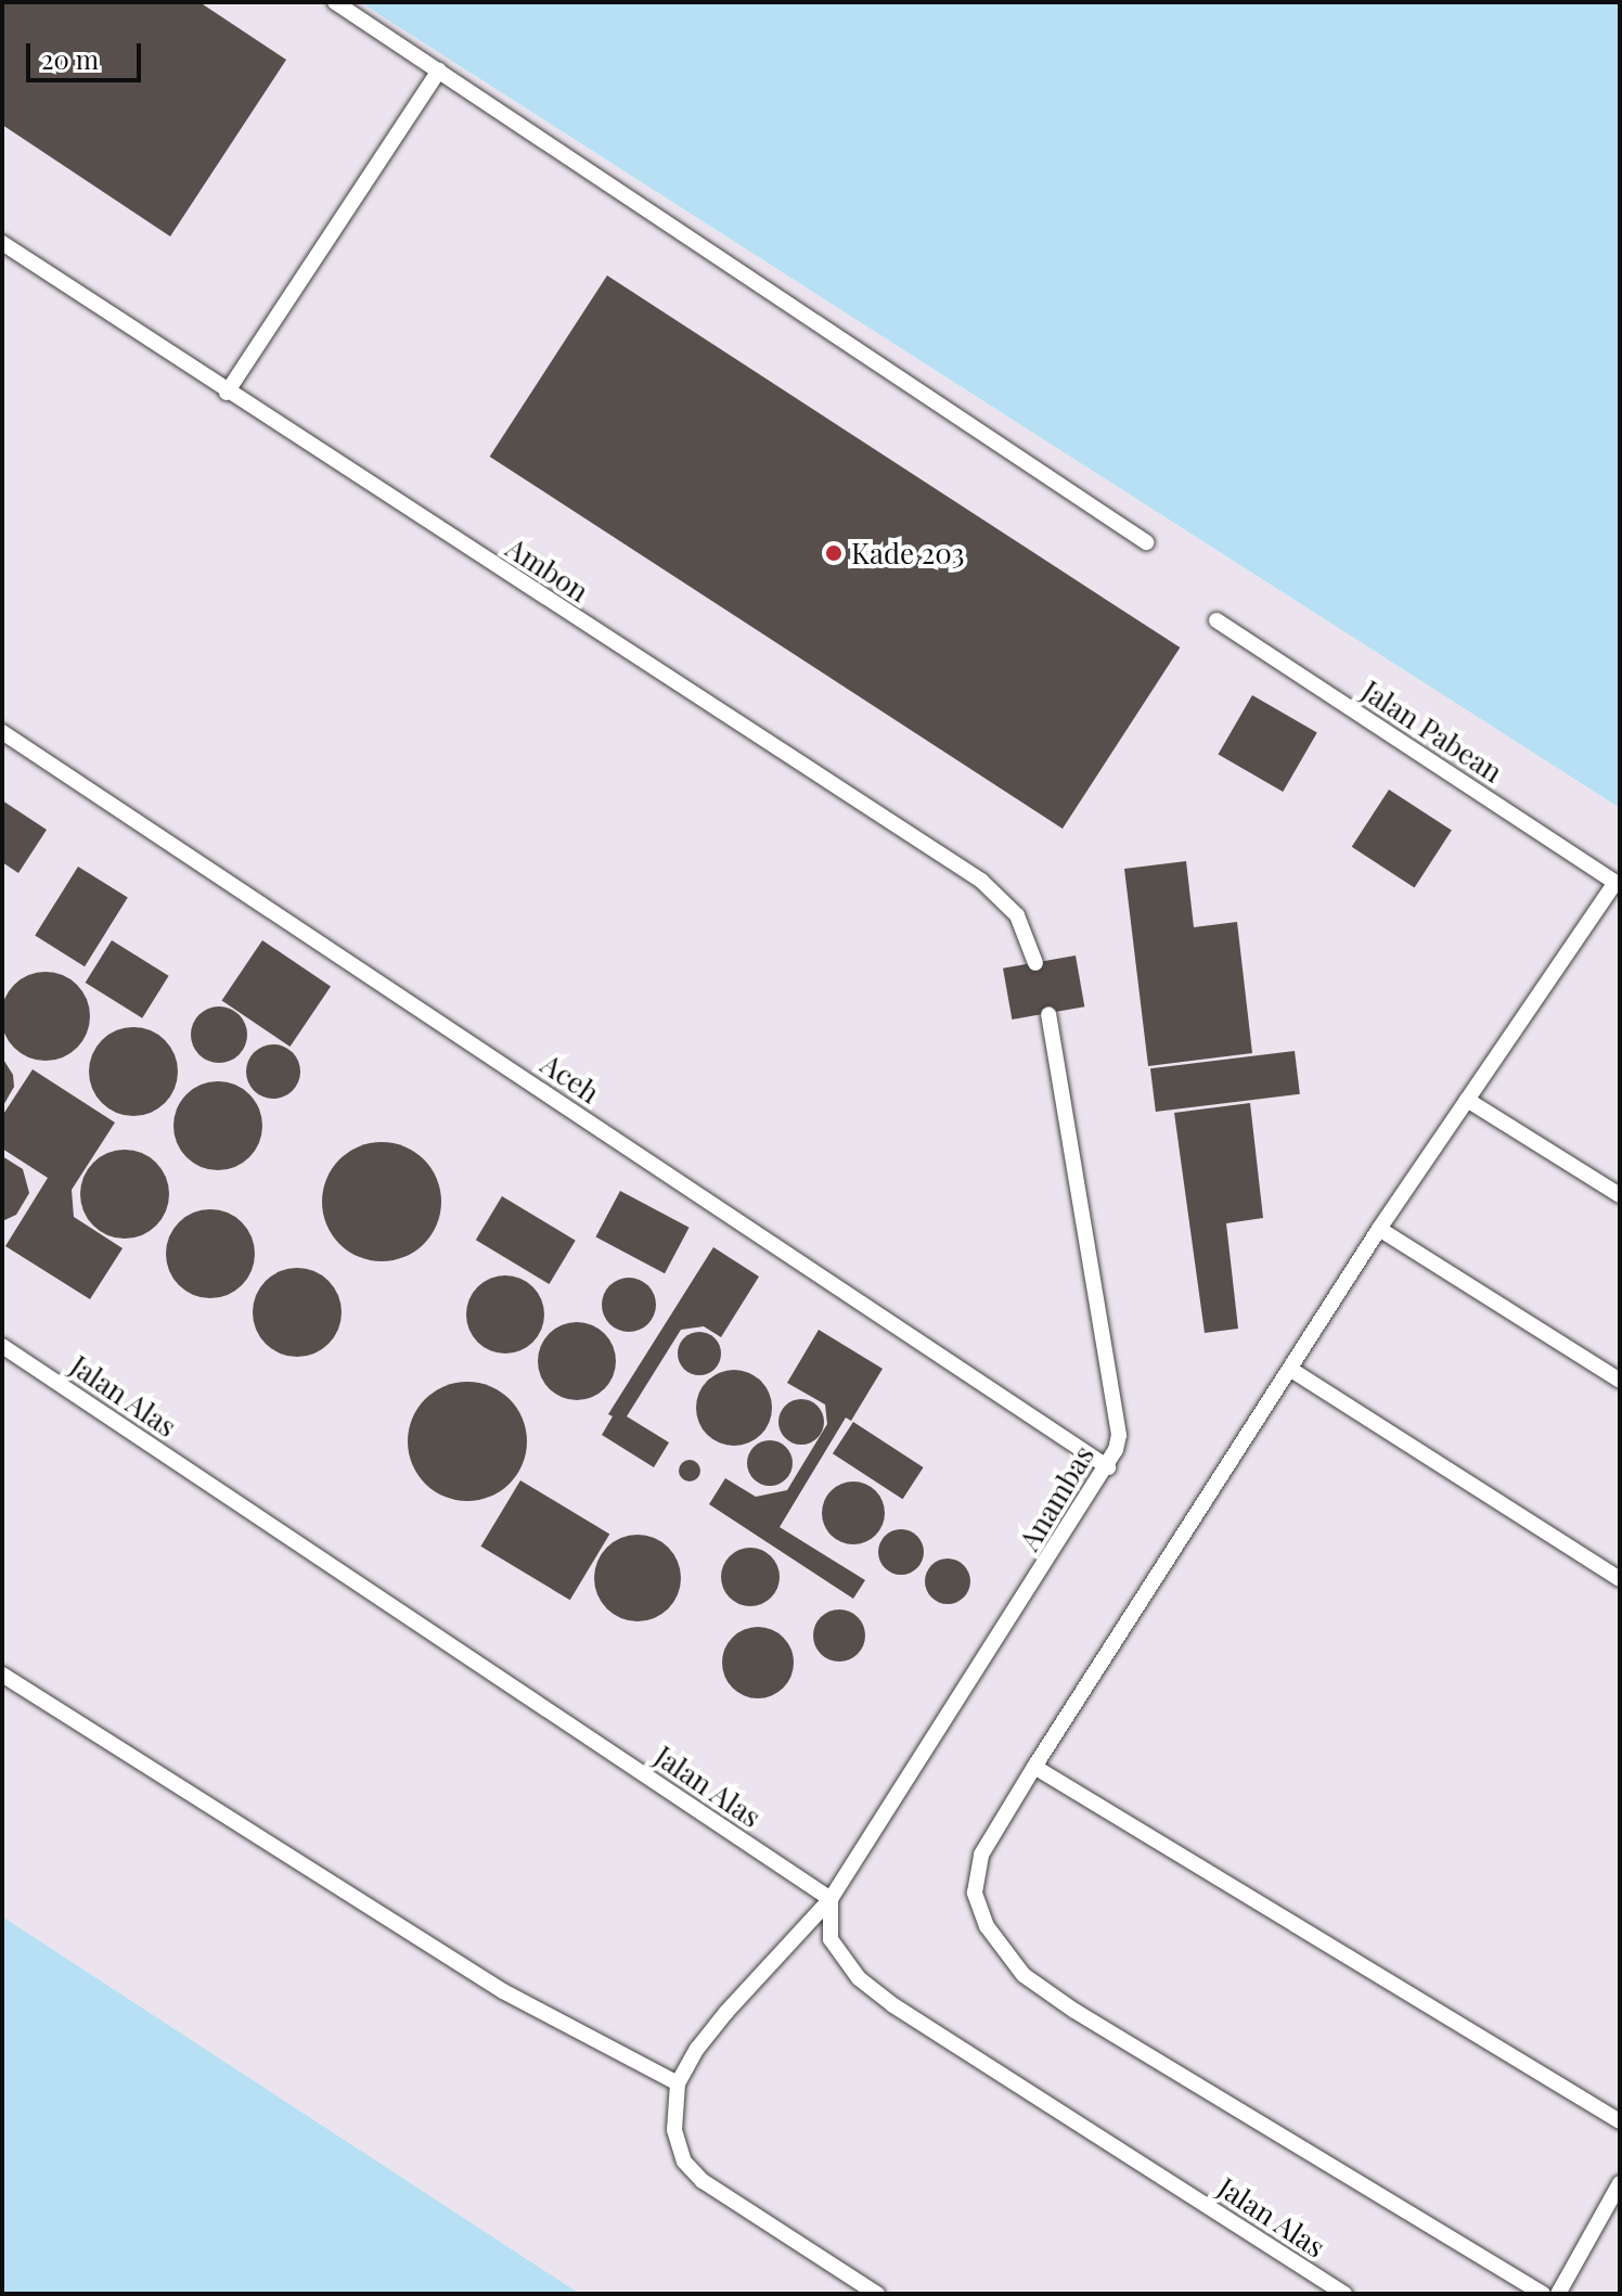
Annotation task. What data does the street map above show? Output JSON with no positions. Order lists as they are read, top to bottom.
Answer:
{
  "streets": {
    "lane": [
      "Ambon",
      "Jalan Pabean",
      "Aceh",
      "Jalan Alas",
      "Anambas"
    ]
  },
  "crossings": [
    ["Aceh", "Anambas"],
    ["Jalan Alas", "Anambas"]
  ],
  "places": ["Kade 203"],
  "scale_bar": "20 m"
}
